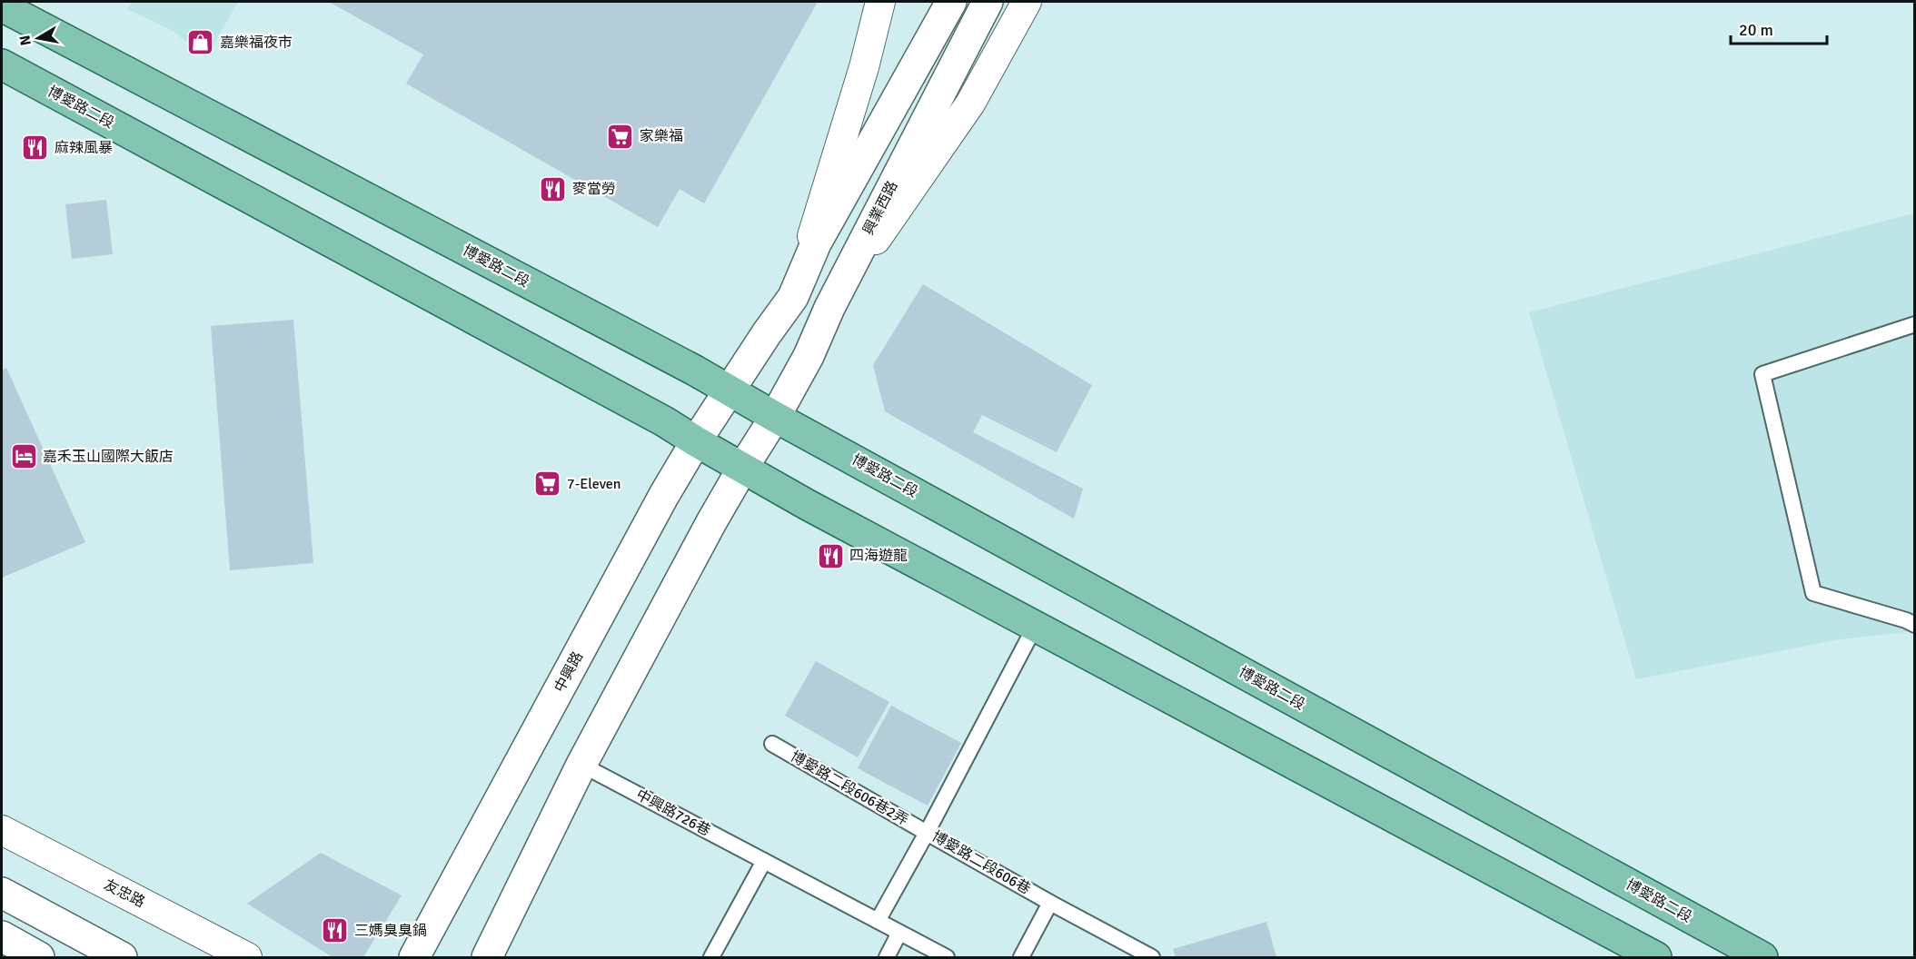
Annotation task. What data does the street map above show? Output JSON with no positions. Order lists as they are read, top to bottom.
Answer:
{
  "streets": {
    "main road": ["博愛路二段"],
    "street": ["興業西路", "中興路", "友忠路"],
    "lane": ["博愛路二段606巷2弄", "中興路726巷", "博愛路二段606巷"]
  },
  "crossings": [
    ["博愛路二段", "興業西路"],
    ["博愛路二段", "中興路"],
    ["博愛路二段", "博愛路二段606巷"],
    ["博愛路二段606巷2弄", "博愛路二段606巷"]
  ],
  "places": {
    "shop": ["嘉樂福夜市"],
    "supermarket": ["家樂福", "7-Eleven"],
    "restaurant": [
      "麻辣風暴",
      "麥當勞",
      "四海遊龍",
      "三媽臭臭鍋"
    ],
    "hotel": ["嘉禾玉山國際大飯店"]
  },
  "scale_bar": "20 m",
  "north": "left"
}
